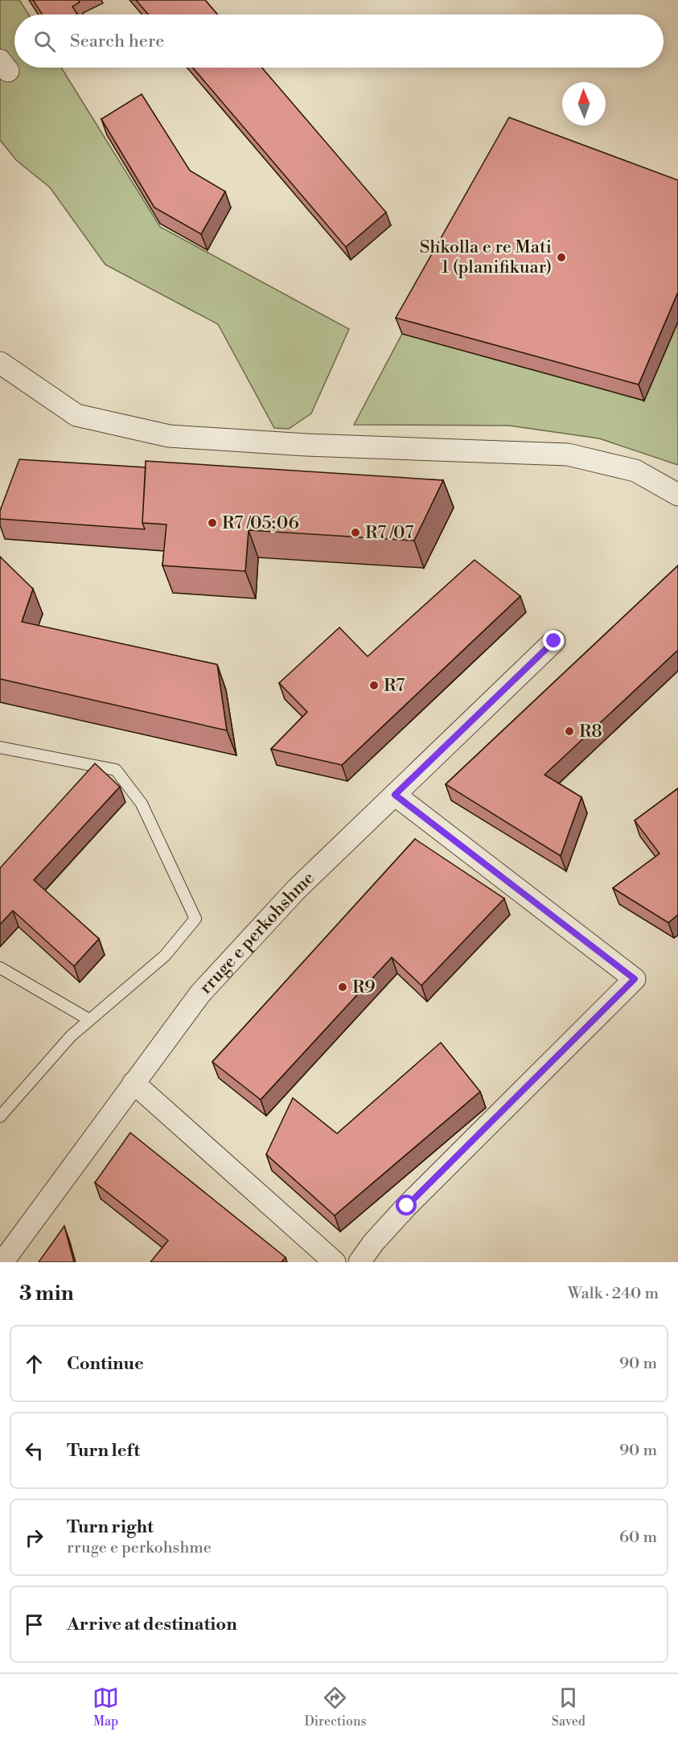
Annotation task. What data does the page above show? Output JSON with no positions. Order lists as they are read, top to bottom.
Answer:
{
  "streets": {
    "street": ["rruge e perkohshme"]
  },
  "places": [
    "Shkolla e re Mati 1 (planifikuar)",
    "R7 /05;06",
    "R7 /07",
    "R7",
    "R8",
    "R9"
  ],
  "north": "top",
  "page": {
    "search": "Search here",
    "heading": ["3 min", "Walk · 240 m"],
    "list": [
      ["Continue", "90 m"],
      ["Turn left", "90 m"],
      ["Turn right", "rruge e perkohshme", "60 m"],
      "Arrive at destination"
    ],
    "nav": ["Map", "Directions", "Saved"]
  }
}
